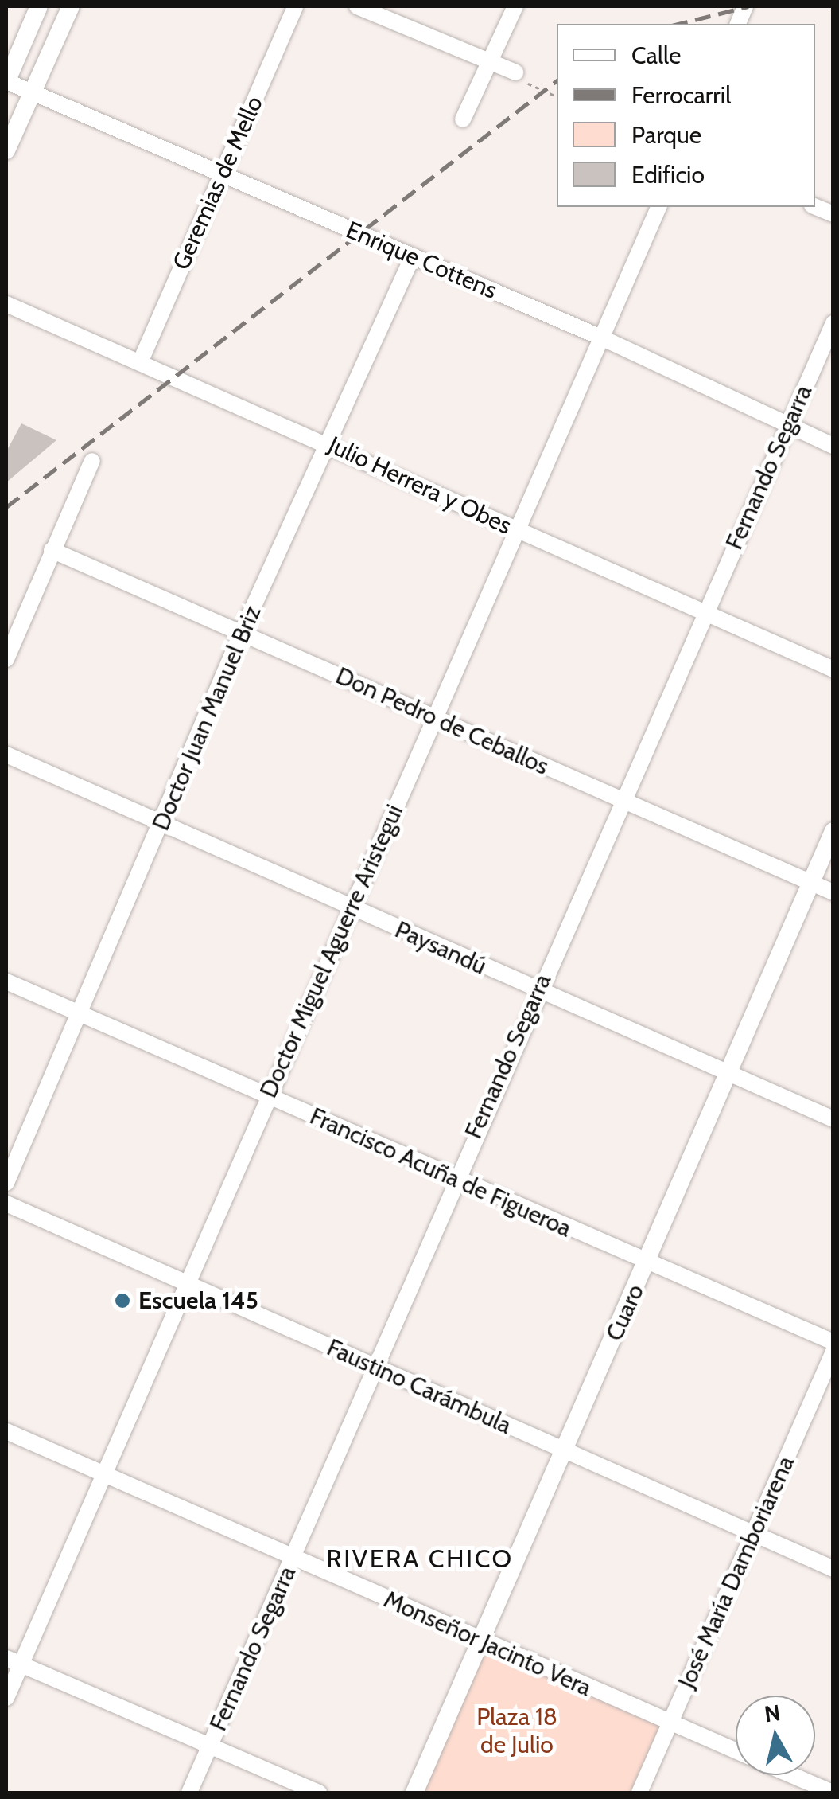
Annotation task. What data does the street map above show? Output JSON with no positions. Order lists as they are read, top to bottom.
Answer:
{
  "streets": {
    "street": [
      "Geremias de Mello",
      "Enrique Cottens",
      "Fernando Segarra",
      "Julio Herrera y Obes",
      "Doctor Juan Manuel Briz",
      "Don Pedro de Ceballos",
      "Paysandú",
      "Doctor Miguel Aguerre Aristegui",
      "Francisco Acuña de Figueroa",
      "Cuaro",
      "Faustino Carámbula",
      "José María Damboriarena",
      "Monseñor Jacinto Vera"
    ]
  },
  "crossings": [
    ["Geremias de Mello", "Enrique Cottens"],
    ["Geremias de Mello", "Julio Herrera y Obes"],
    ["Enrique Cottens", "Fernando Segarra"],
    ["Enrique Cottens", "Doctor Juan Manuel Briz"],
    ["Enrique Cottens", "Doctor Miguel Aguerre Aristegui"],
    ["Fernando Segarra", "Julio Herrera y Obes"],
    ["Fernando Segarra", "Don Pedro de Ceballos"],
    ["Fernando Segarra", "Paysandú"],
    ["Fernando Segarra", "Francisco Acuña de Figueroa"],
    ["Fernando Segarra", "Faustino Carámbula"],
    ["Fernando Segarra", "Monseñor Jacinto Vera"],
    ["Julio Herrera y Obes", "Doctor Juan Manuel Briz"],
    ["Julio Herrera y Obes", "Doctor Miguel Aguerre Aristegui"],
    ["Doctor Juan Manuel Briz", "Don Pedro de Ceballos"],
    ["Doctor Juan Manuel Briz", "Paysandú"],
    ["Doctor Juan Manuel Briz", "Francisco Acuña de Figueroa"],
    ["Don Pedro de Ceballos", "Doctor Miguel Aguerre Aristegui"],
    ["Don Pedro de Ceballos", "Cuaro"],
    ["Paysandú", "Doctor Miguel Aguerre Aristegui"],
    ["Paysandú", "Cuaro"],
    ["Doctor Miguel Aguerre Aristegui", "Francisco Acuña de Figueroa"],
    ["Doctor Miguel Aguerre Aristegui", "Faustino Carámbula"],
    ["Doctor Miguel Aguerre Aristegui", "Monseñor Jacinto Vera"],
    ["Francisco Acuña de Figueroa", "Cuaro"],
    ["Cuaro", "Faustino Carámbula"],
    ["Cuaro", "Monseñor Jacinto Vera"],
    ["Faustino Carámbula", "José María Damboriarena"],
    ["José María Damboriarena", "Monseñor Jacinto Vera"]
  ],
  "districts": ["RIVERA CHICO"],
  "parks": ["Plaza 18 de Julio"],
  "places": ["Escuela 145"],
  "legend": [
    "Calle",
    "Ferrocarril",
    "Parque",
    "Edificio"
  ],
  "north": "top"
}
